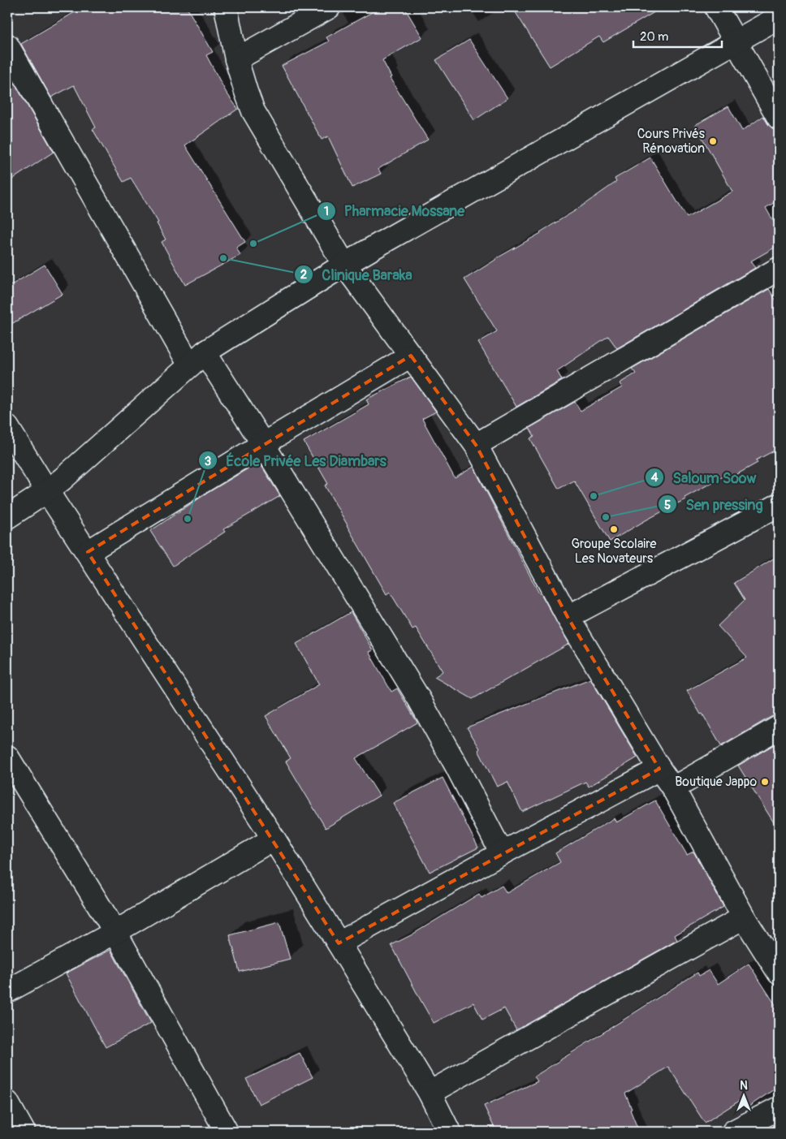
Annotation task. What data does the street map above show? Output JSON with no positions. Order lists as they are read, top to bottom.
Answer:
{
  "places": [
    "Cours Privés Rénovation",
    "Pharmacie Mossane",
    "Clinique Baraka",
    "Saloum Soow",
    "Sen pressing",
    "École Privée Les Diambars",
    "Groupe Scolaire Les Novateurs",
    "Boutique Jappo"
  ],
  "scale_bar": "20 m",
  "north": "top"
}
